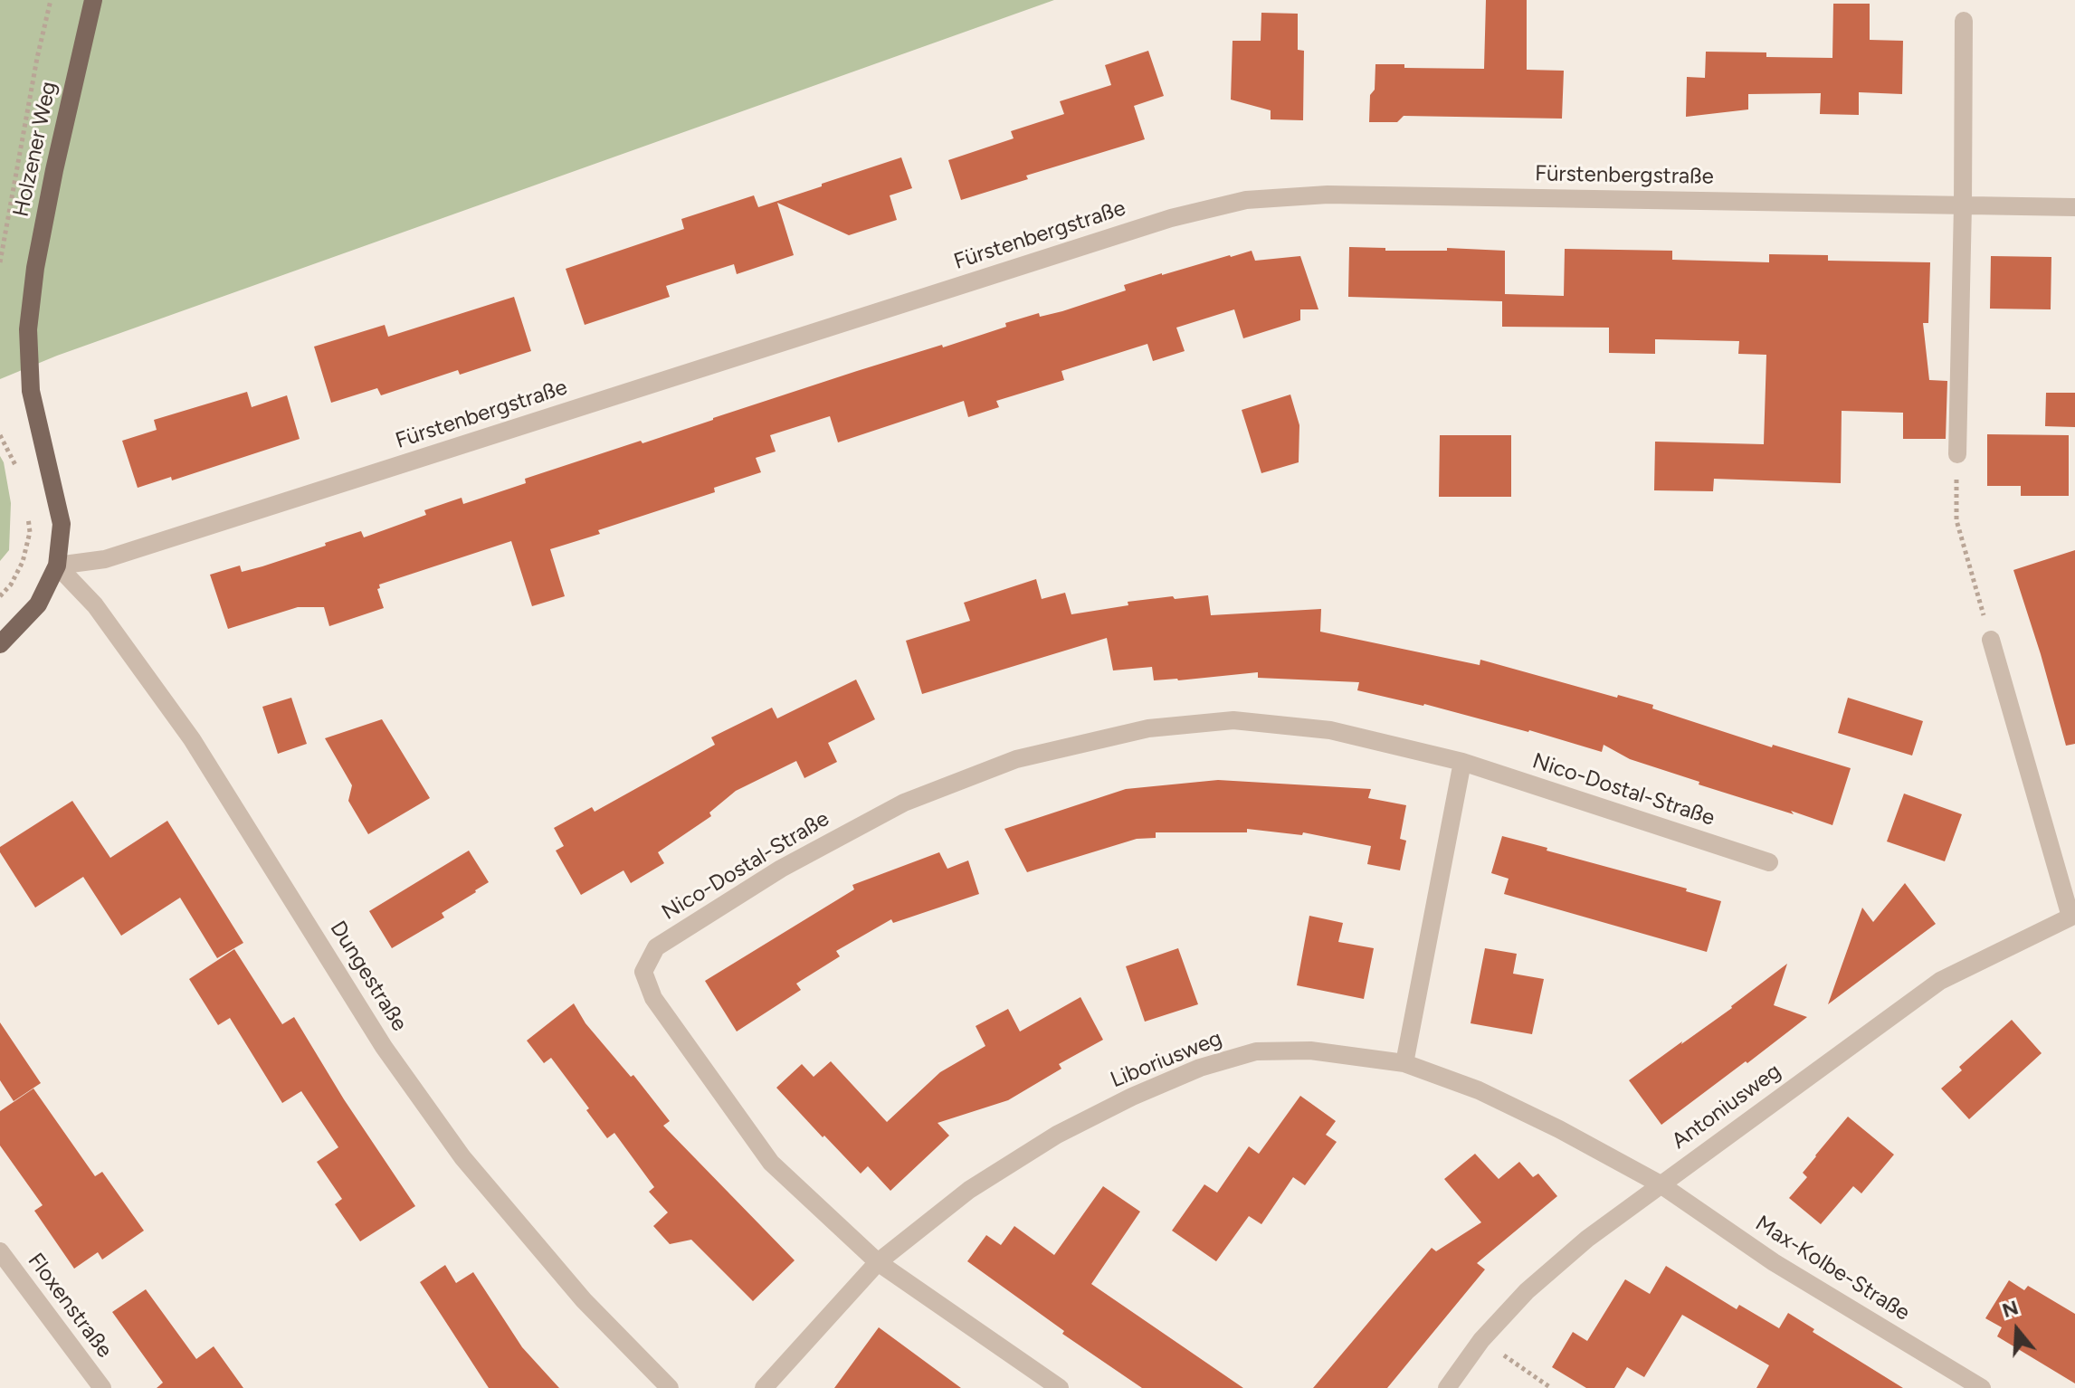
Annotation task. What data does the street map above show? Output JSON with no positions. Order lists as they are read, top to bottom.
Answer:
{
  "streets": {
    "main road": ["Holzener Weg"],
    "street": [
      "Fürstenbergstraße",
      "Nico-Dostal-Straße",
      "Dungestraße",
      "Liboriusweg",
      "Antoniusweg",
      "Max-Kolbe-Straße",
      "Floxenstraße"
    ]
  },
  "crossings": [
    ["Holzener Weg", "Fürstenbergstraße"],
    ["Holzener Weg", "Dungestraße"],
    ["Fürstenbergstraße", "Dungestraße"],
    ["Nico-Dostal-Straße", "Liboriusweg"],
    ["Liboriusweg", "Antoniusweg"],
    ["Liboriusweg", "Max-Kolbe-Straße"],
    ["Antoniusweg", "Max-Kolbe-Straße"]
  ],
  "north": "top"
}
